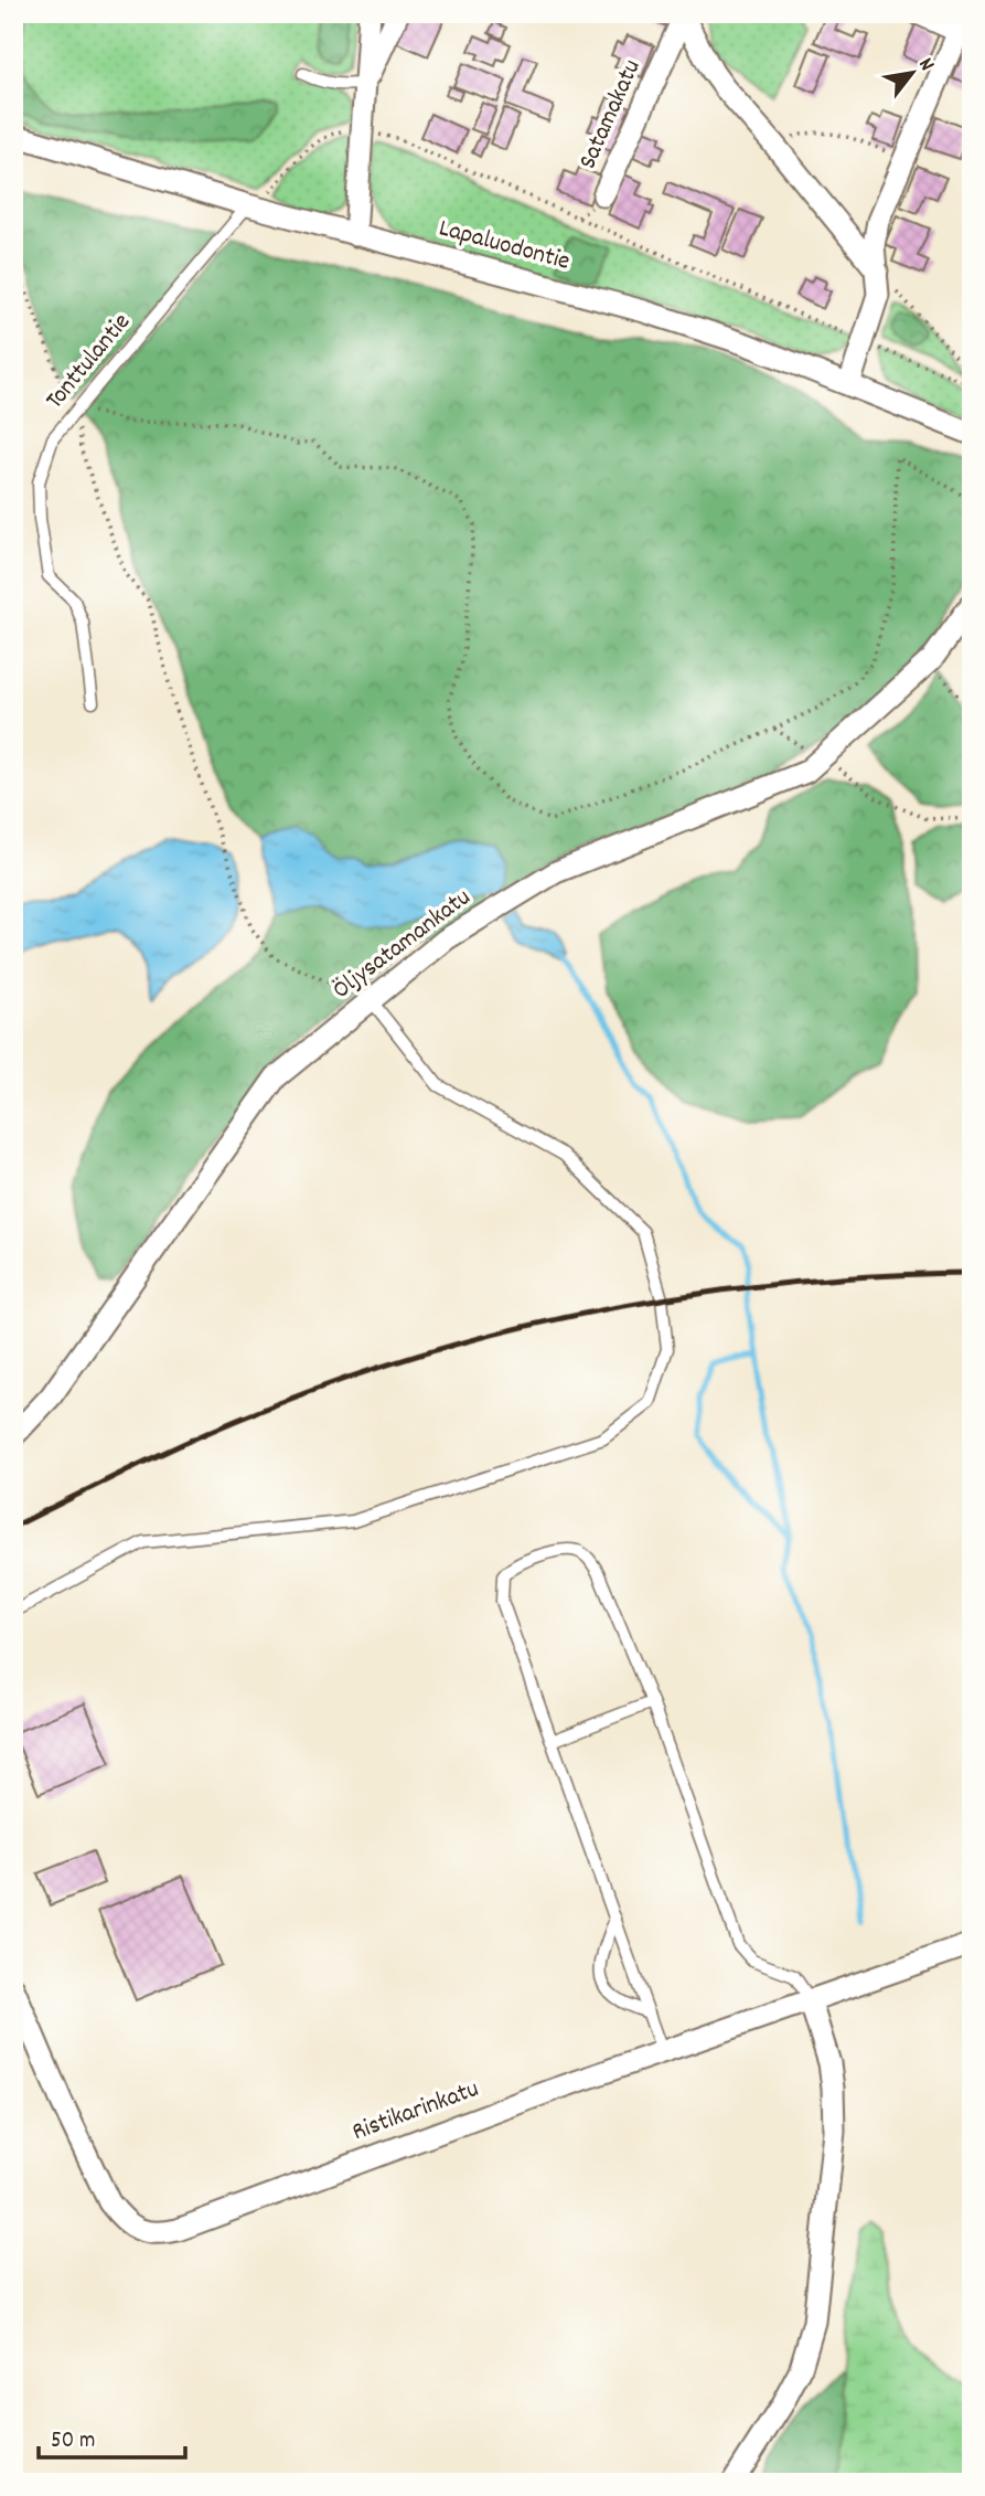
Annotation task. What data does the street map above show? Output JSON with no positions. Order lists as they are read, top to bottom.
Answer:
{
  "streets": {
    "street": [
      "Satamakatu",
      "Lapaluodontie",
      "Öljysatamankatu",
      "Ristikarinkatu"
    ],
    "lane": ["Tonttulantie"]
  },
  "crossings": [
    ["Lapaluodontie", "Tonttulantie"]
  ],
  "scale_bar": "50 m",
  "north": "top right"
}
